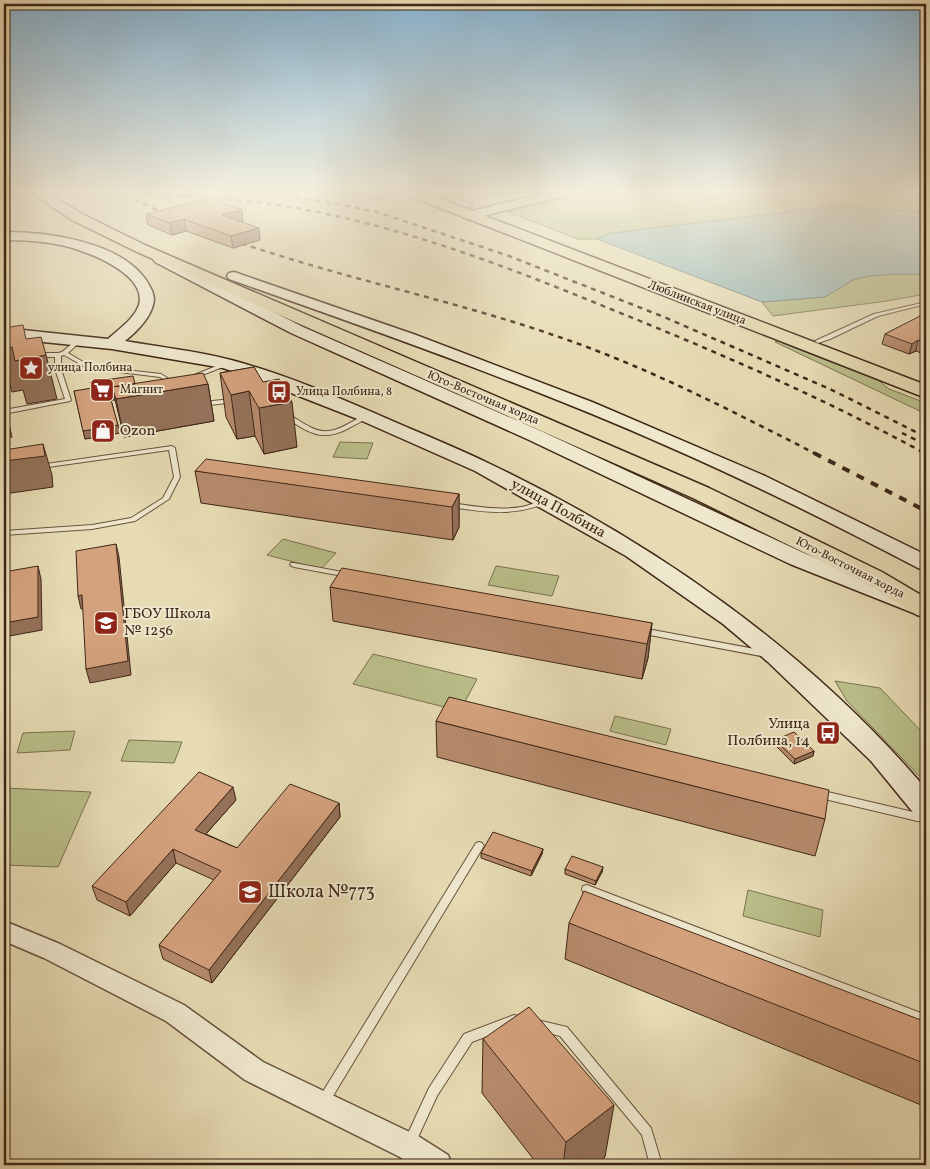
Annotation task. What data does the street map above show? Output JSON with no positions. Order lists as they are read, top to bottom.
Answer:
{
  "streets": {
    "main road": ["Люблинская улица", "Юго-Восточная хорда", "улица Полбина"]
  },
  "places": {
    "place": ["улица Полбина"],
    "supermarket": ["Магнит"],
    "bus stop": ["Улица Полбина, 8", "Улица Полбина, 14"],
    "shop": ["Ozon"],
    "school or university": ["ГБОУ Школа № 1256", "Школа №773"]
  }
}
